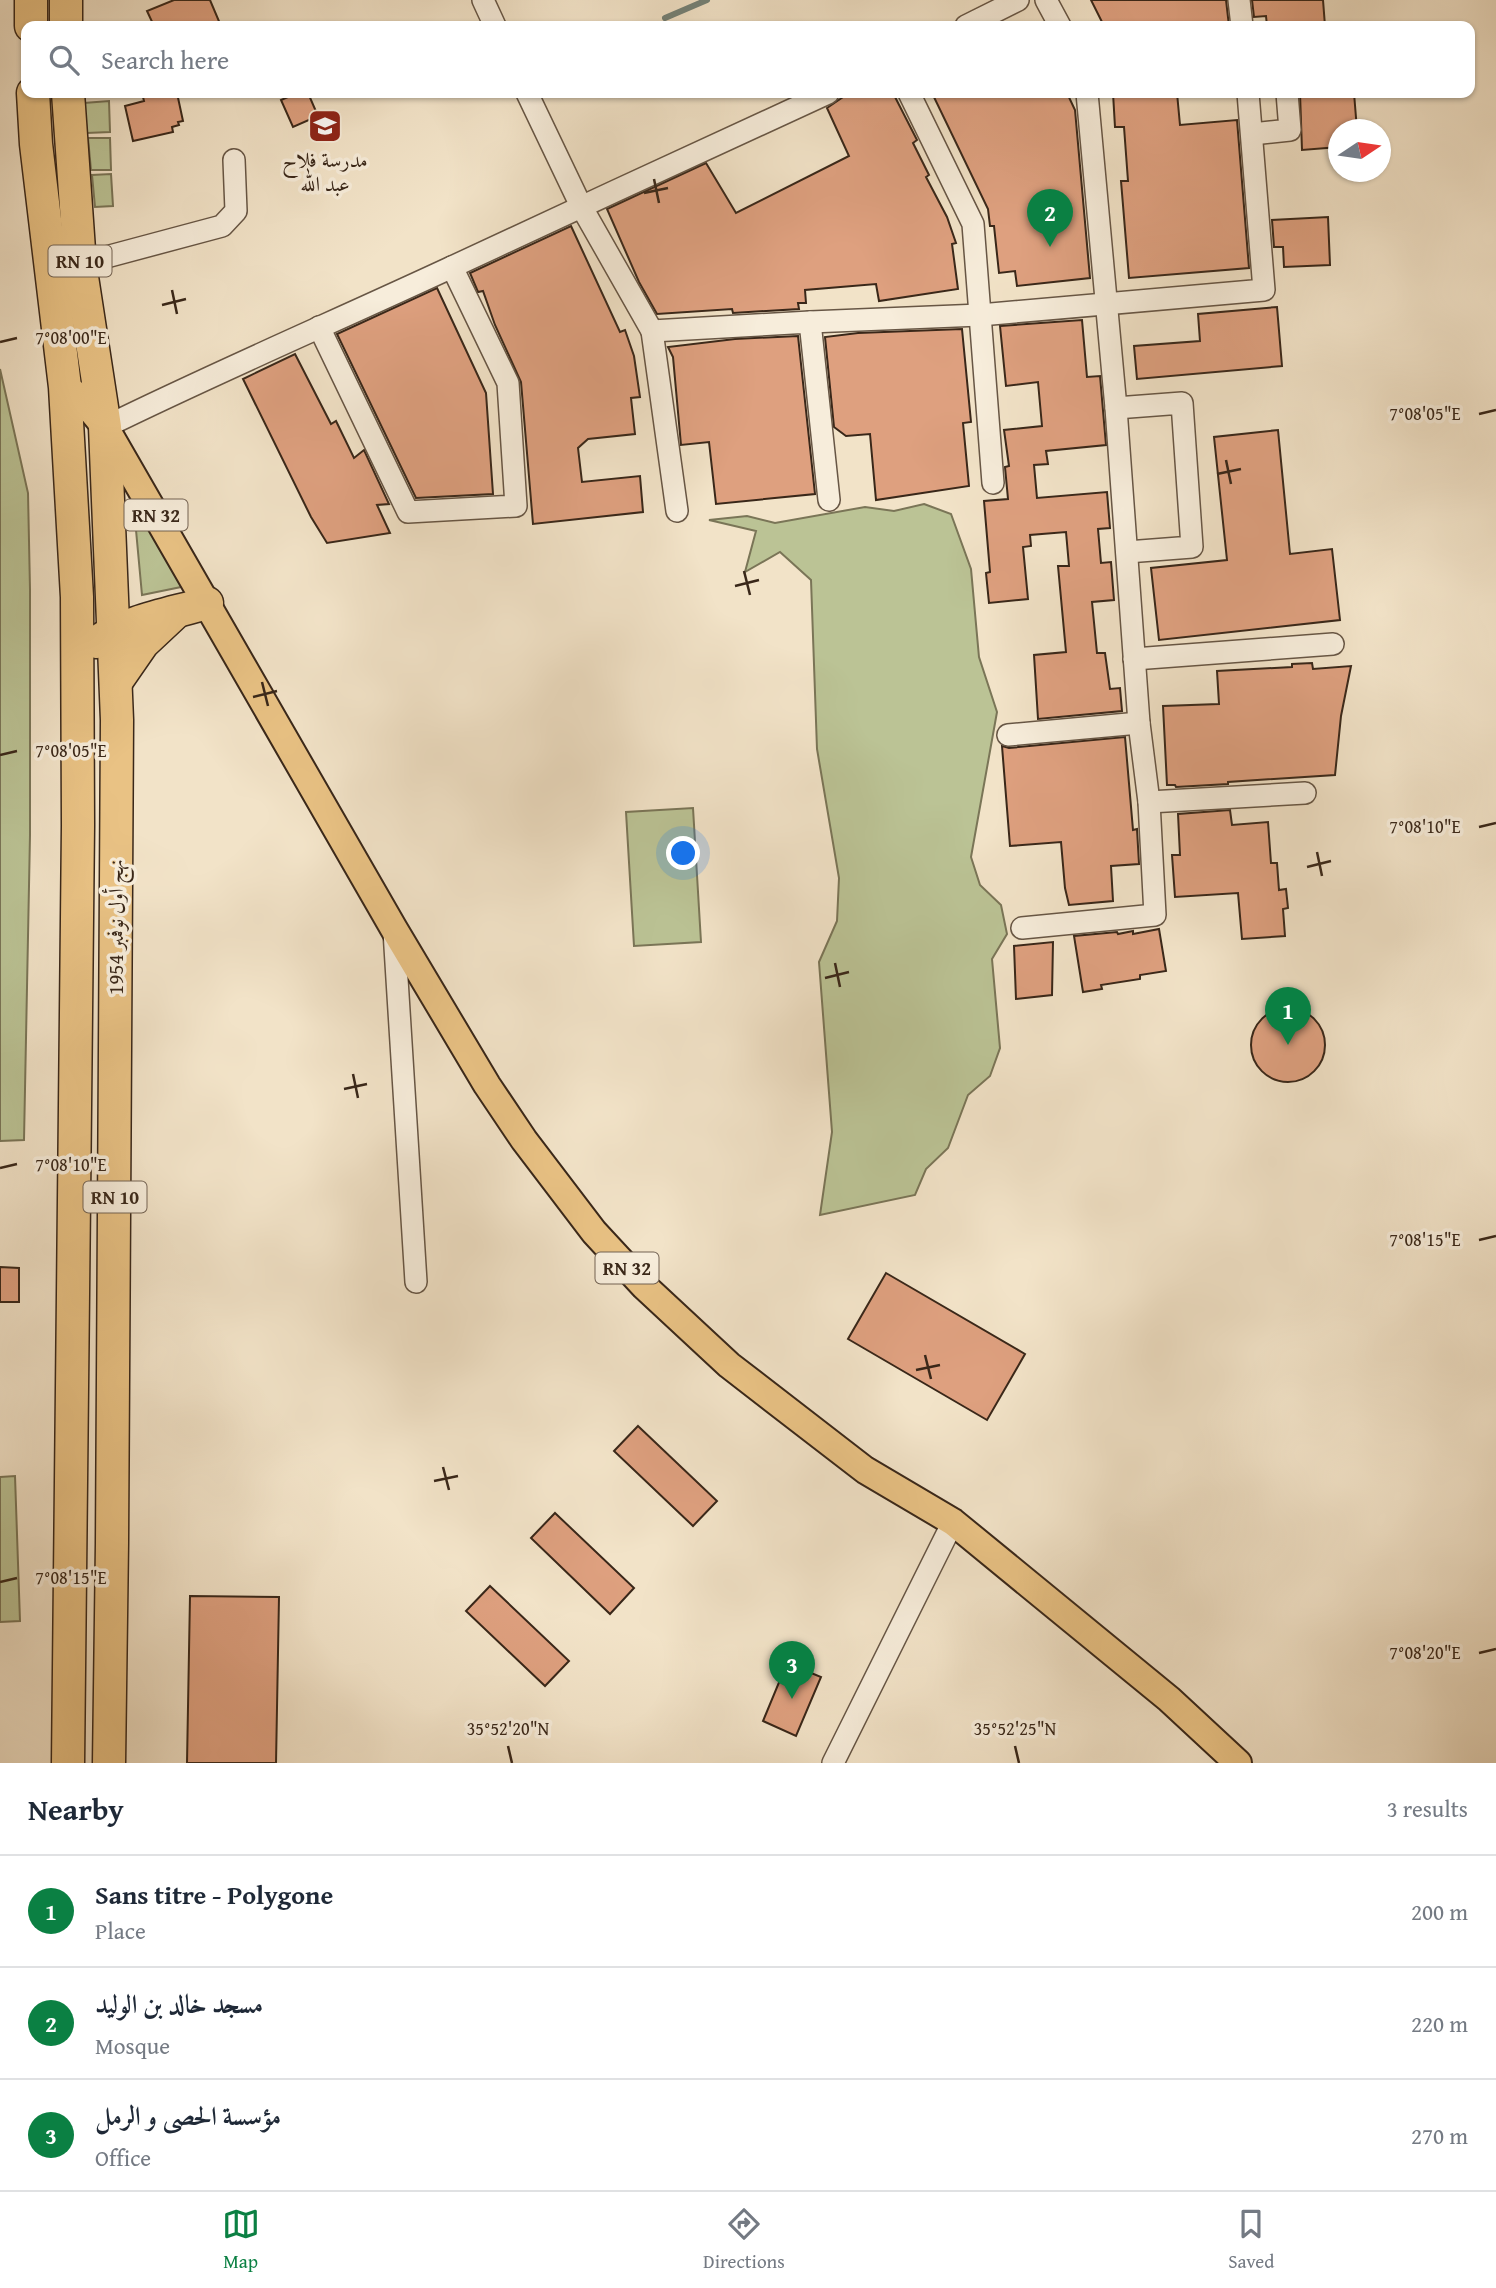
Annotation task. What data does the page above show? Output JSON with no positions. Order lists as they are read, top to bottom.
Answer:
{
  "streets": {
    "highway": ["RN 10", "نهج أول نوفمبر 1954"],
    "main road": ["RN 32"]
  },
  "crossings": [
    ["RN 32", "نهج أول نوفمبر 1954"]
  ],
  "places": {
    "school or university": ["مدرسة فلاح عبد الله"]
  },
  "north": "right",
  "page": {
    "search": "Search here",
    "pins": ["2", "1", "3"],
    "heading": ["Nearby", "3 results"],
    "list": [
      {
        "mark": "1",
        "name": "Sans titre - Polygone",
        "note": "Place",
        "value": "200 m"
      },
      {
        "mark": "2",
        "name": "مسجد خالد بن الوليد",
        "note": "Mosque",
        "value": "220 m"
      },
      {
        "mark": "3",
        "name": "مؤسسة الحصى و الرمل",
        "note": "Office",
        "value": "270 m"
      }
    ],
    "nav": ["Map", "Directions", "Saved"]
  },
  "coordinates": [
    "7°08'00\"E",
    "7°08'05\"E",
    "7°08'10\"E",
    "7°08'15\"E",
    "7°08'20\"E",
    "35°52'20\"N",
    "35°52'25\"N"
  ]
}
